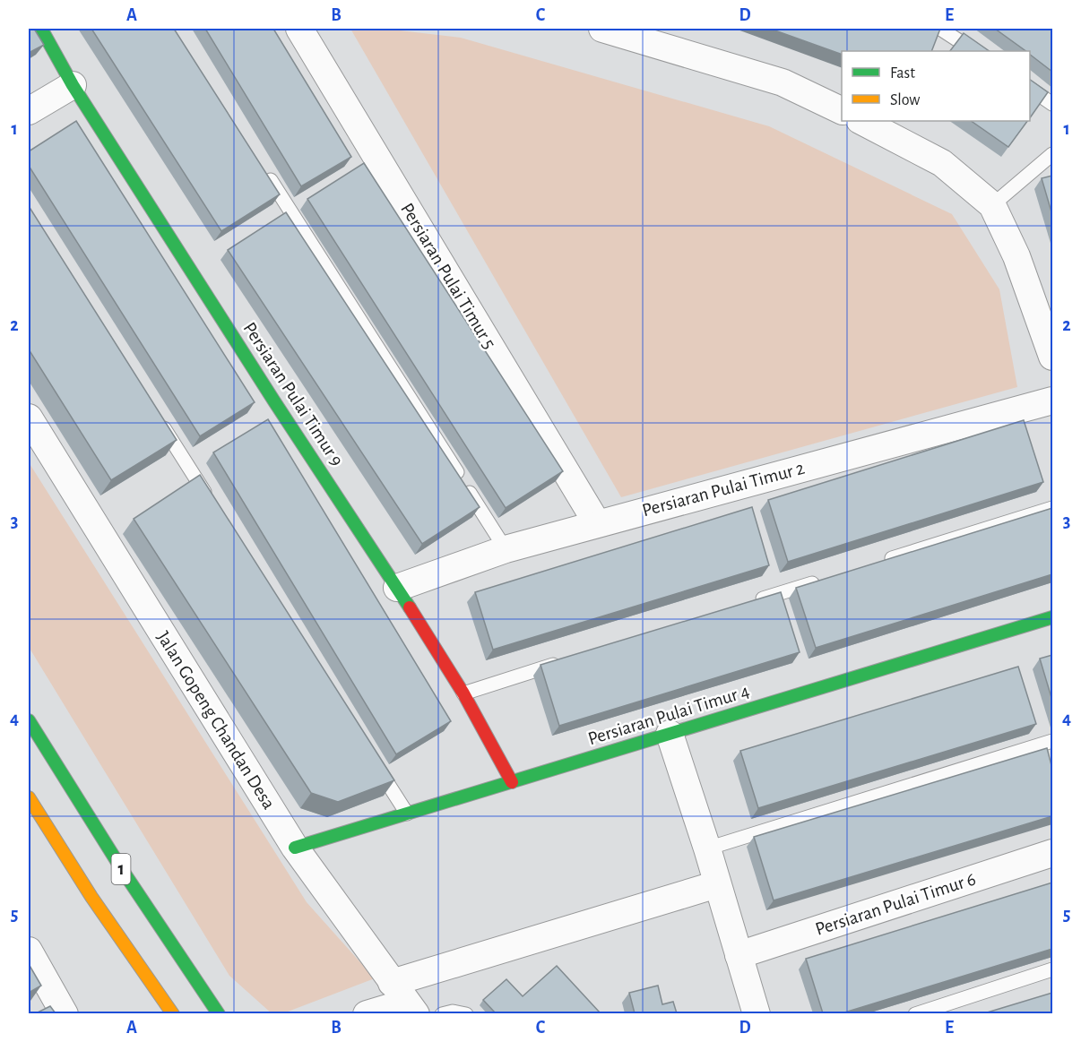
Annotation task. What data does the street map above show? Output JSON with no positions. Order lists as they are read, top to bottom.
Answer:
{
  "streets": {
    "main road": ["Persiaran Pulai Timur 9", "Persiaran Pulai Timur 4", "1"],
    "street": [
      "Persiaran Pulai Timur 5",
      "Persiaran Pulai Timur 2",
      "Jalan Gopeng Chandan Desa",
      "Persiaran Pulai Timur 6"
    ]
  },
  "crossings": [
    ["Persiaran Pulai Timur 5", "Persiaran Pulai Timur 2"],
    ["Persiaran Pulai Timur 9", "Persiaran Pulai Timur 2"],
    ["Persiaran Pulai Timur 9", "Persiaran Pulai Timur 4"],
    ["Persiaran Pulai Timur 4", "Jalan Gopeng Chandan Desa"]
  ],
  "legend": ["Fast", "Slow"],
  "grid": {
    "columns": [
      "A",
      "B",
      "C",
      "D",
      "E"
    ],
    "rows": [
      "1",
      "2",
      "3",
      "4",
      "5"
    ]
  }
}
